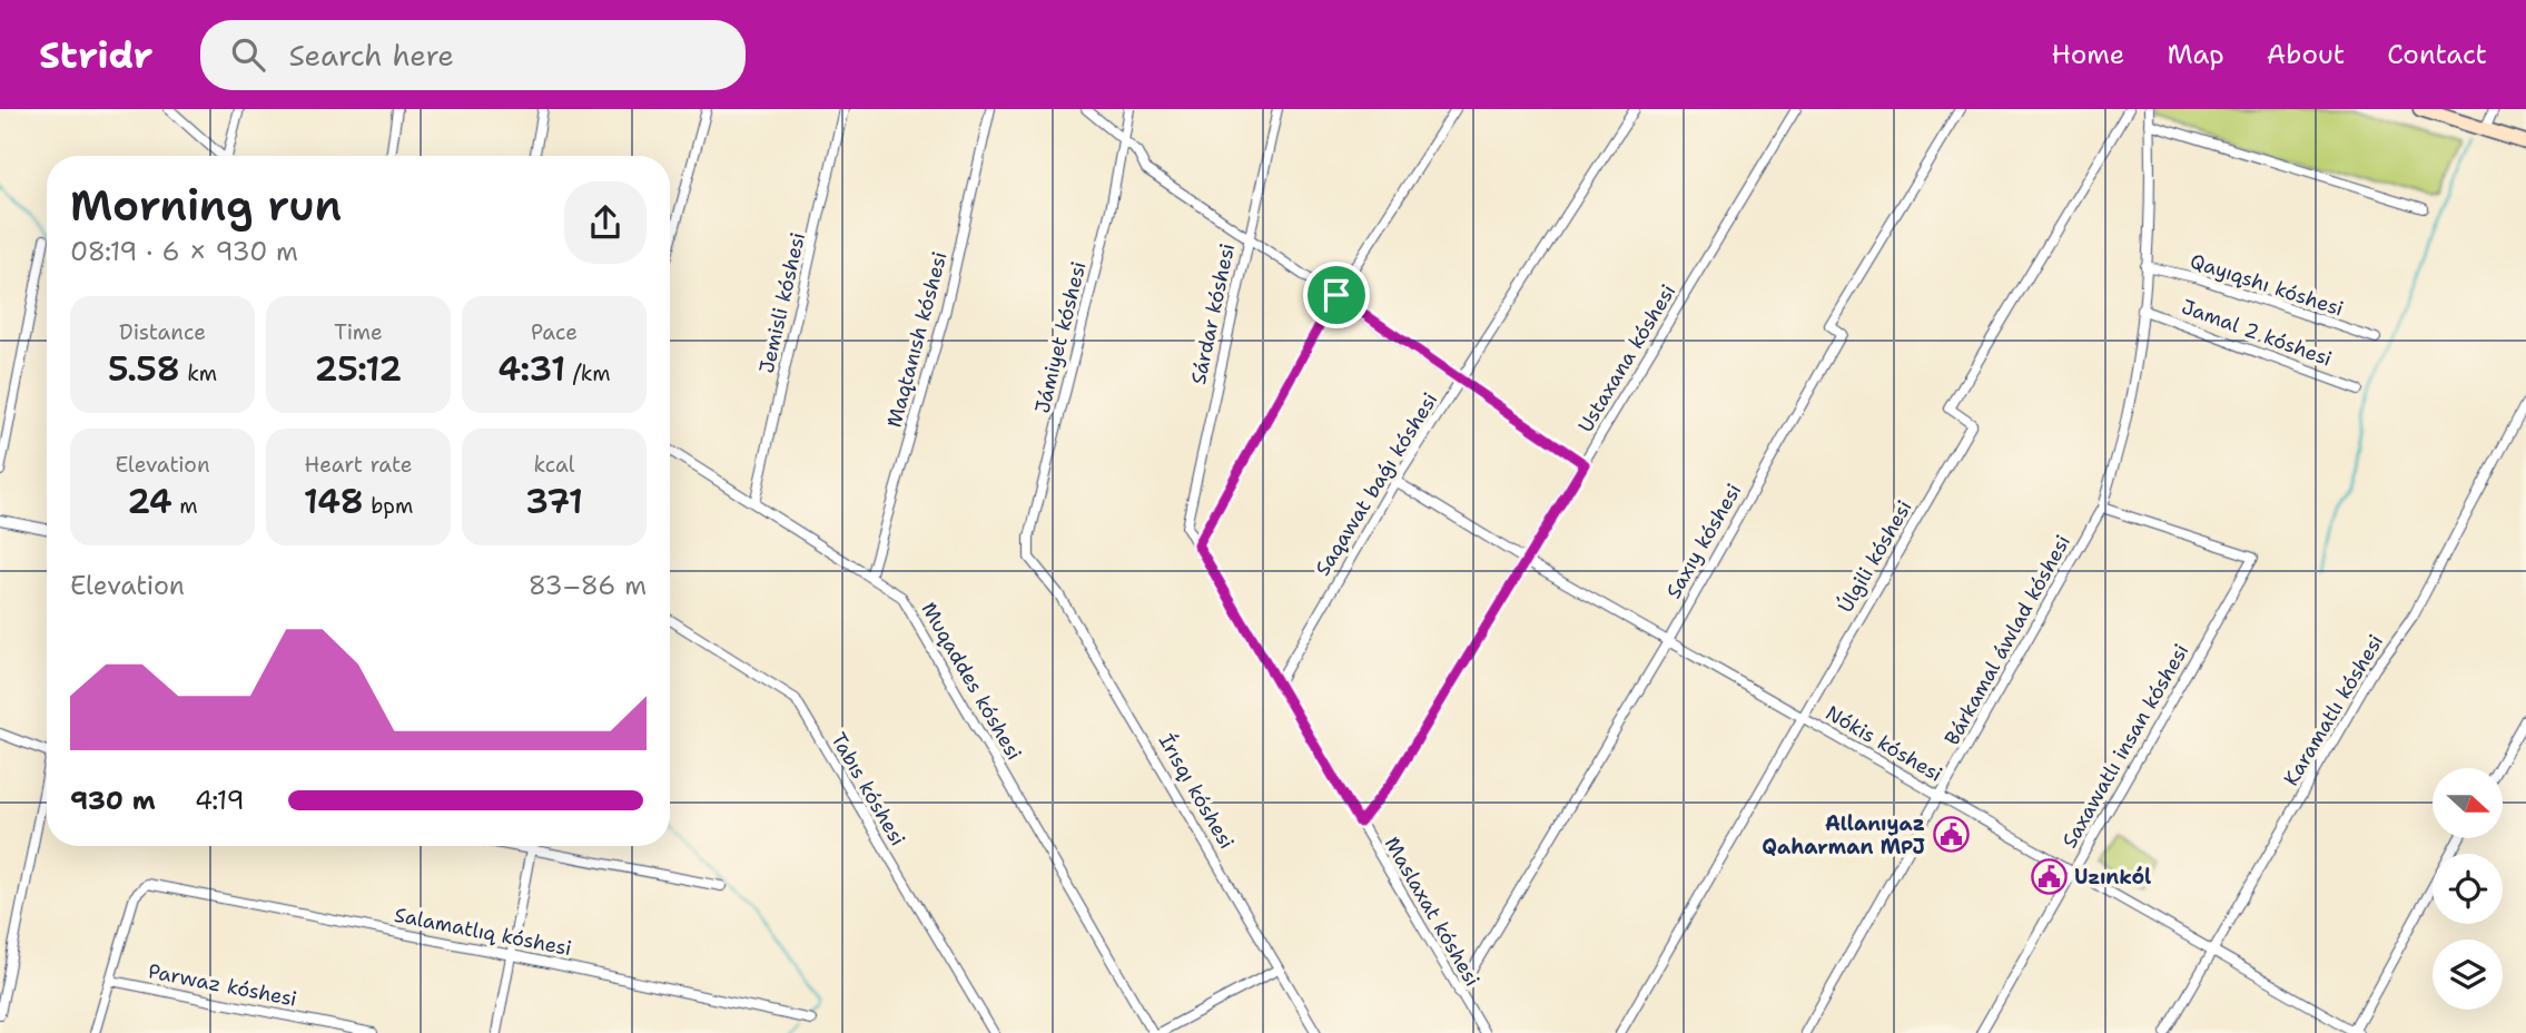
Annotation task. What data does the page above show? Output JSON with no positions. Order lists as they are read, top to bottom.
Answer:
{
  "streets": {
    "street": [
      "Qayıqshı kóshesi",
      "Jemisli kóshesi",
      "Sárdar kóshesi",
      "Jamal 2 kóshesi",
      "Jámiyet kóshesi",
      "Maqtanısh kóshesi",
      "Ustaxana kóshesi",
      "Saqawat baǵı kóshesi",
      "Saxıy kóshesi",
      "Úlgili kóshesi",
      "Bárkamal áwlad kóshesi",
      "Muqaddes kóshesi",
      "Karamatlı kóshesi",
      "Nókis kóshesi",
      "Saxawatlı insan kóshesi",
      "Tabıs kóshesi",
      "Írısqı kóshesi",
      "Maslaxat kóshesi",
      "Salamatlıq kóshesi",
      "Parwaz kóshesi"
    ]
  },
  "crossings": [
    ["Qayıqshı kóshesi", "Bárkamal áwlad kóshesi"],
    ["Jemisli kóshesi", "Muqaddes kóshesi"],
    ["Sárdar kóshesi", "Maslaxat kóshesi"],
    ["Jamal 2 kóshesi", "Bárkamal áwlad kóshesi"],
    ["Jámiyet kóshesi", "Írısqı kóshesi"],
    ["Maqtanısh kóshesi", "Muqaddes kóshesi"],
    ["Ustaxana kóshesi", "Nókis kóshesi"],
    ["Ustaxana kóshesi", "Maslaxat kóshesi"],
    ["Saqawat baǵı kóshesi", "Nókis kóshesi"],
    ["Saqawat baǵı kóshesi", "Maslaxat kóshesi"],
    ["Saxıy kóshesi", "Nókis kóshesi"],
    ["Saxıy kóshesi", "Maslaxat kóshesi"],
    ["Úlgili kóshesi", "Nókis kóshesi"],
    ["Bárkamal áwlad kóshesi", "Nókis kóshesi"],
    ["Bárkamal áwlad kóshesi", "Saxawatlı insan kóshesi"],
    ["Karamatlı kóshesi", "Nókis kóshesi"],
    ["Nókis kóshesi", "Saxawatlı insan kóshesi"],
    ["Salamatlıq kóshesi", "Parwaz kóshesi"]
  ],
  "places": {
    "public building": ["Allanıyaz Qaharman MPJ", "Uzınkól"]
  },
  "north": "right",
  "page": {
    "header": "Stridr",
    "search": "Search here",
    "nav": [
      "Home",
      "Map",
      "About",
      "Contact"
    ],
    "heading": ["Morning run", "08:19 · 6 × 930 m"],
    "stats": [
      ["Distance", "5.58 km"],
      ["Time", "25:12"],
      ["Pace", "4:31 /km"],
      ["Elevation", "24 m"],
      ["Heart rate", "148 bpm"],
      ["kcal", "371"]
    ],
    "chart": ["Elevation", "83–86 m"],
    "list": [
      {
        "name": "930 m",
        "note": "4:19"
      }
    ]
  }
}
